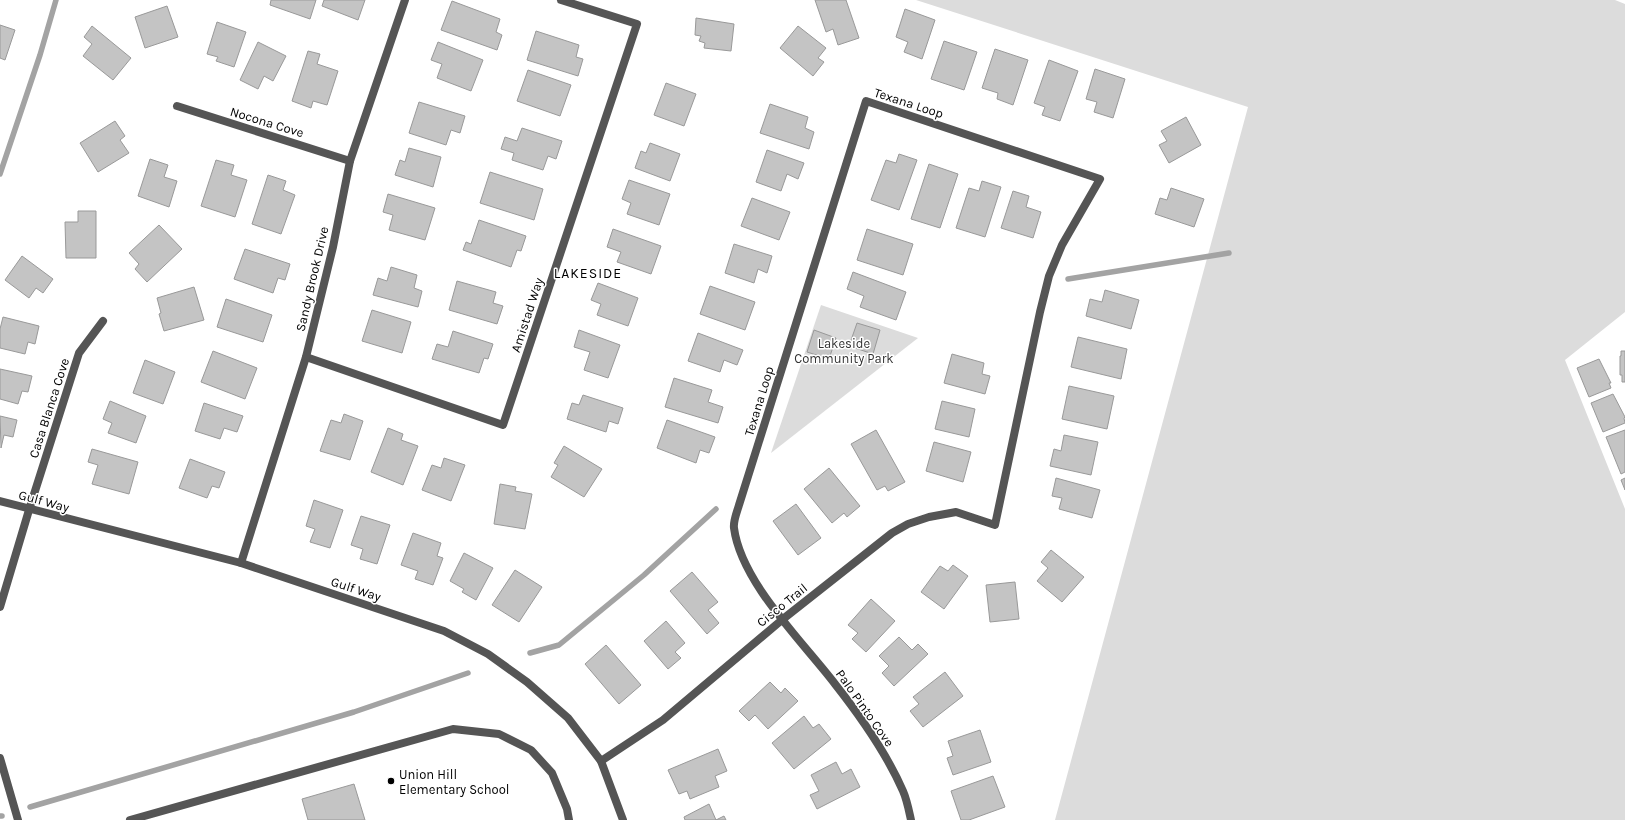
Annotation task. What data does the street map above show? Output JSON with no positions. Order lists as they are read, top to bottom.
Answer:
{
  "streets": {
    "street": [
      "Texana Loop",
      "Nocona Cove",
      "Sandy Brook Drive",
      "Amistad Way",
      "Casa Blanca Cove",
      "Gulf Way",
      "Cisco Trail",
      "Palo Pinto Cove"
    ]
  },
  "crossings": [
    ["Texana Loop", "Cisco Trail"],
    ["Texana Loop", "Palo Pinto Cove"],
    ["Nocona Cove", "Sandy Brook Drive"],
    ["Sandy Brook Drive", "Amistad Way"],
    ["Sandy Brook Drive", "Gulf Way"],
    ["Casa Blanca Cove", "Gulf Way"],
    ["Gulf Way", "Cisco Trail"],
    ["Cisco Trail", "Palo Pinto Cove"]
  ],
  "districts": ["LAKESIDE"],
  "parks": ["Lakeside Community Park"],
  "places": ["Union Hill Elementary School"]
}
